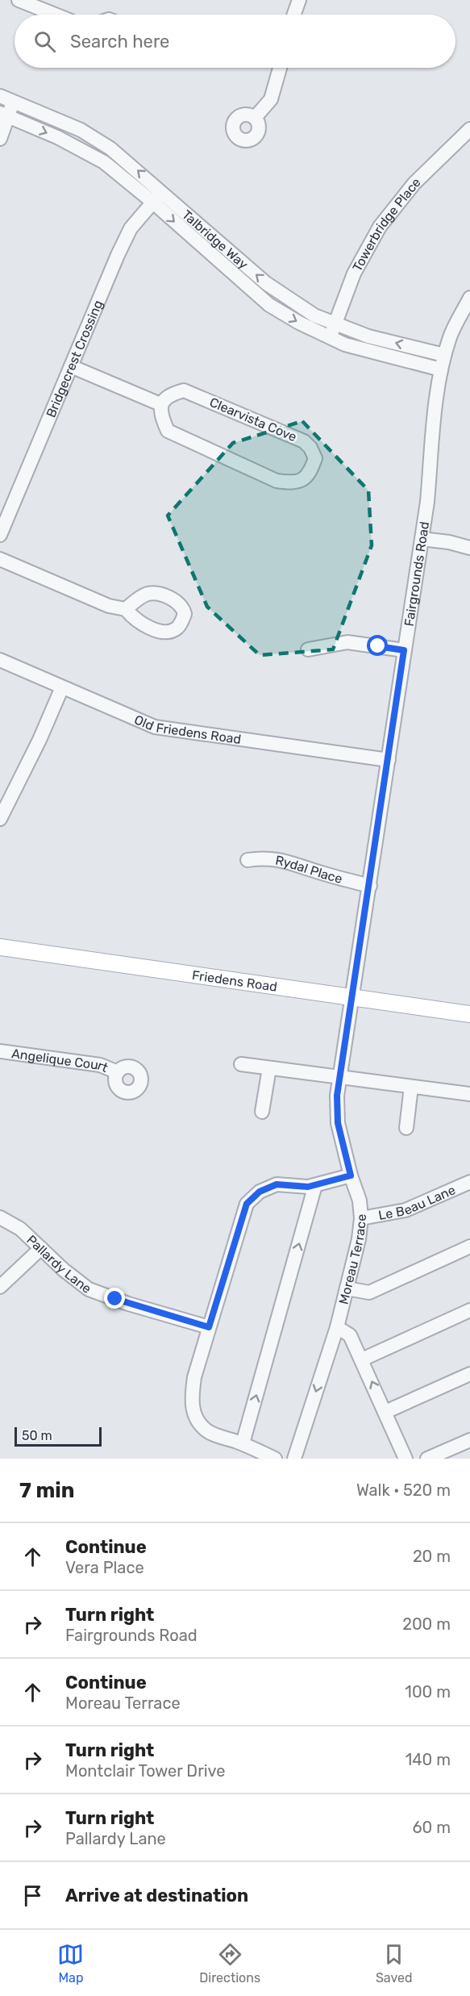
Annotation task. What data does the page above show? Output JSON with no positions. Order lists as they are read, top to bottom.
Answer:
{
  "streets": {
    "main road": ["Friedens Road"],
    "street": [
      "Towerbridge Place",
      "Talbridge Way",
      "Bridgecrest Crossing",
      "Clearvista Cove",
      "Fairgrounds Road",
      "Old Friedens Road",
      "Rydal Place",
      "Angelique Court",
      "Le Beau Lane",
      "Moreau Terrace",
      "Pallardy Lane"
    ]
  },
  "crossings": [
    ["Towerbridge Place", "Talbridge Way"],
    ["Talbridge Way", "Bridgecrest Crossing"],
    ["Talbridge Way", "Fairgrounds Road"],
    ["Fairgrounds Road", "Old Friedens Road"],
    ["Fairgrounds Road", "Rydal Place"],
    ["Fairgrounds Road", "Friedens Road"],
    ["Fairgrounds Road", "Moreau Terrace"],
    ["Friedens Road", "Moreau Terrace"],
    ["Le Beau Lane", "Moreau Terrace"]
  ],
  "scale_bar": "50 m",
  "page": {
    "search": "Search here",
    "scale": "50 m",
    "heading": ["7 min", "Walk · 520 m"],
    "list": [
      ["Continue", "Vera Place", "20 m"],
      ["Turn right", "Fairgrounds Road", "200 m"],
      ["Continue", "Moreau Terrace", "100 m"],
      ["Turn right", "Montclair Tower Drive", "140 m"],
      ["Turn right", "Pallardy Lane", "60 m"],
      "Arrive at destination"
    ],
    "nav": ["Map", "Directions", "Saved"]
  }
}
